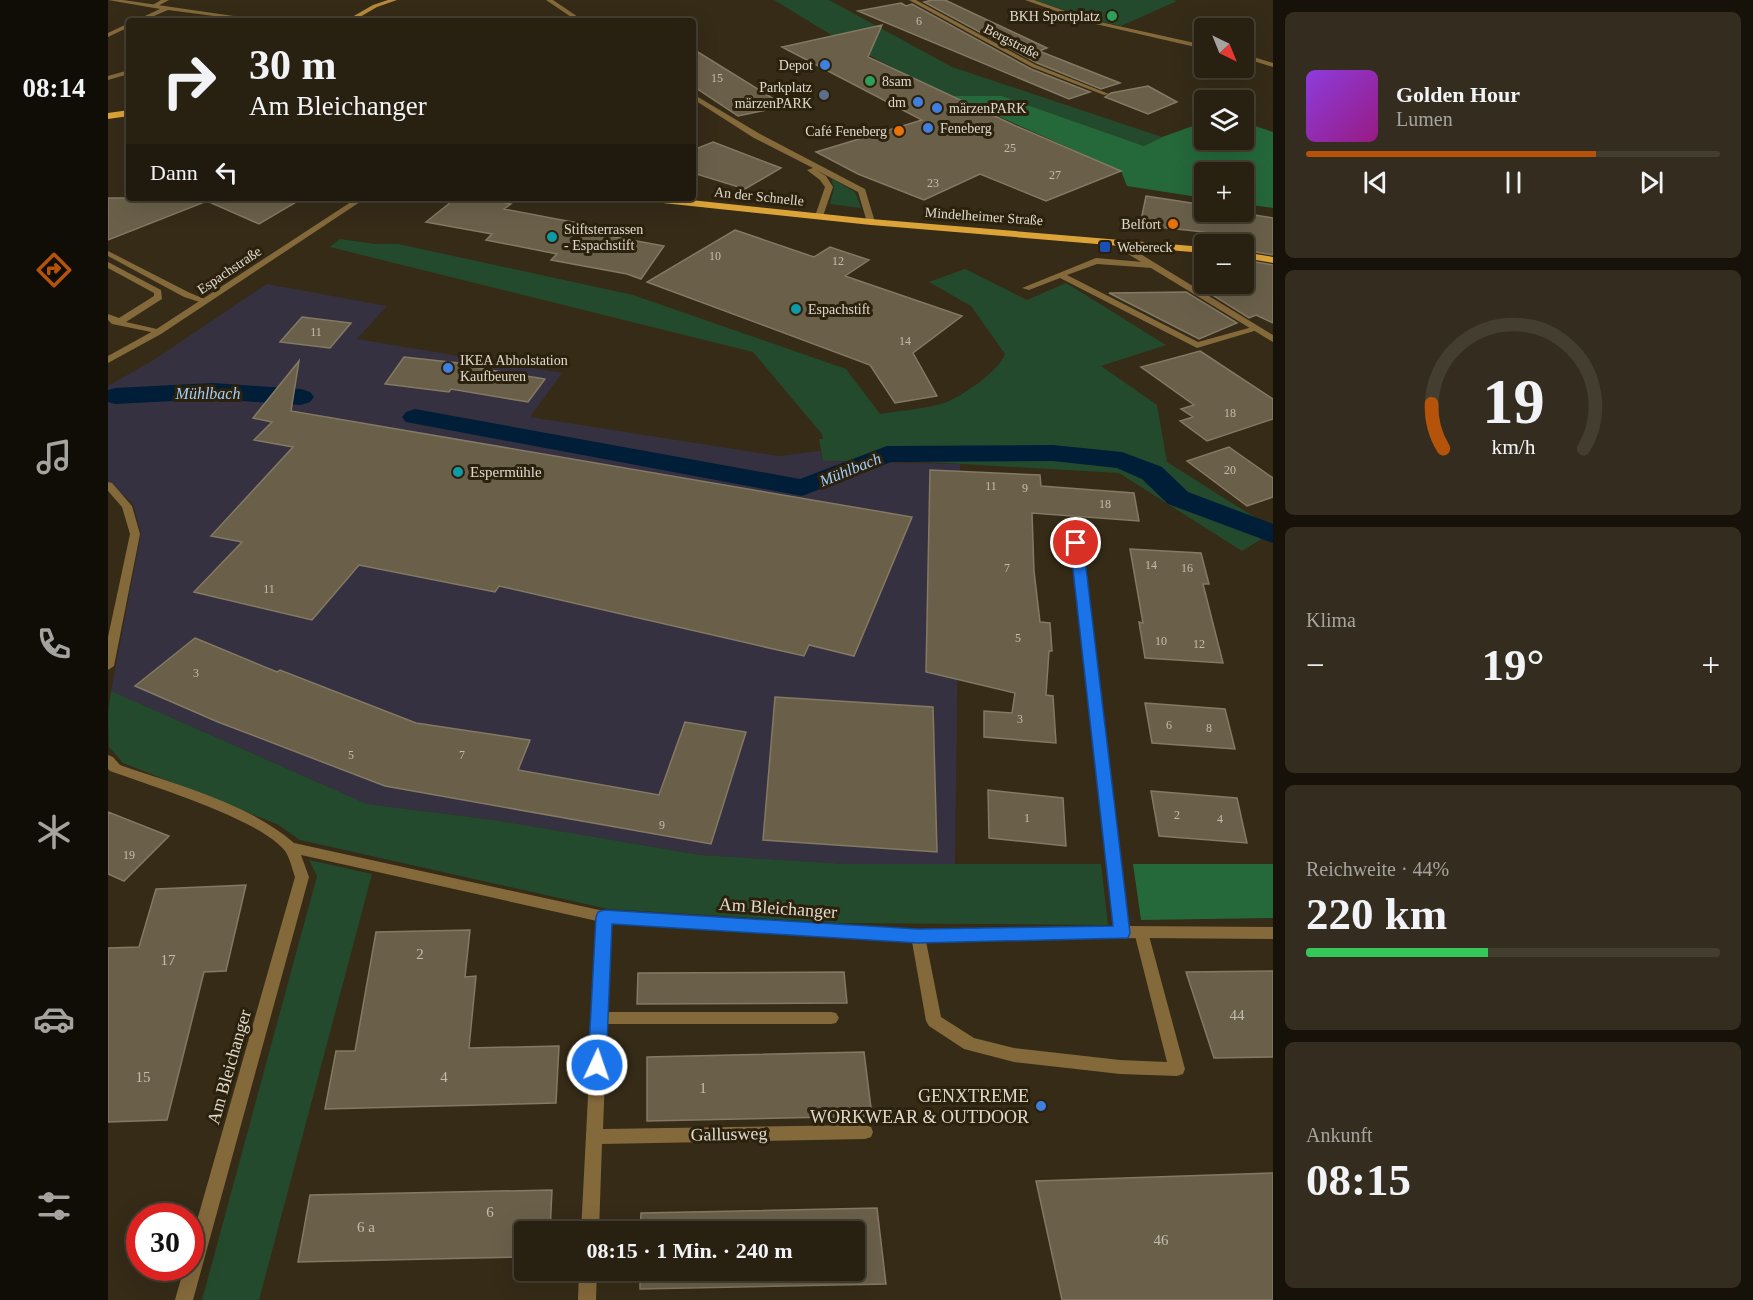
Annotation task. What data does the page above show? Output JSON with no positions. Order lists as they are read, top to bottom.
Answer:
{
  "streets": {
    "main road": ["An der Schnelle", "Mindelheimer Straße"],
    "street": [
      "Bergstraße",
      "Espachstraße",
      "Am Bleichanger",
      "Gallusweg"
    ]
  },
  "crossings": [
    ["An der Schnelle", "Mindelheimer Straße"]
  ],
  "water": ["Mühlbach"],
  "places": {
    "other": [
      "BKH Sportplatz",
      "Depot",
      "8sam",
      "Parkplatz märzenPARK",
      "dm",
      "märzenPARK",
      "Feneberg",
      "Café Feneberg",
      "Belfort",
      "Stiftsterrassen - Espachstift",
      "Espachstift",
      "IKEA Abholstation Kaufbeuren",
      "Espermühle",
      "GENXTREME WORKWEAR & OUTDOOR"
    ],
    "transit": ["Webereck"]
  },
  "house_numbers": [
    "6",
    "15",
    "25",
    "27",
    "23",
    "10",
    "12",
    "11",
    "14",
    "18",
    "20",
    "11",
    "9",
    "18",
    "14",
    "7",
    "16",
    "11",
    "5",
    "10",
    "12",
    "3",
    "3",
    "6",
    "8",
    "5",
    "7",
    "2",
    "1",
    "4",
    "9",
    "19",
    "2",
    "17",
    "44",
    "15",
    "4",
    "1",
    "6",
    "6 a",
    "46"
  ],
  "north": "bottom right",
  "page": {
    "tabs": "08:14",
    "map_buttons": ["+", "−"],
    "turn": ["30 m", "Am Bleichanger"],
    "song": ["Golden Hour", "Lumen"],
    "then": "Dann",
    "tile": [
      "Klima",
      ["Reichweite · 44%", "220 km"],
      ["Ankunft", "08:15"]
    ],
    "heat": ["−", "19°", "+"],
    "limit": "30",
    "trip": "08:15 · 1 Min. · 240 m",
    "gauge": ["19", "km/h"]
  }
}
